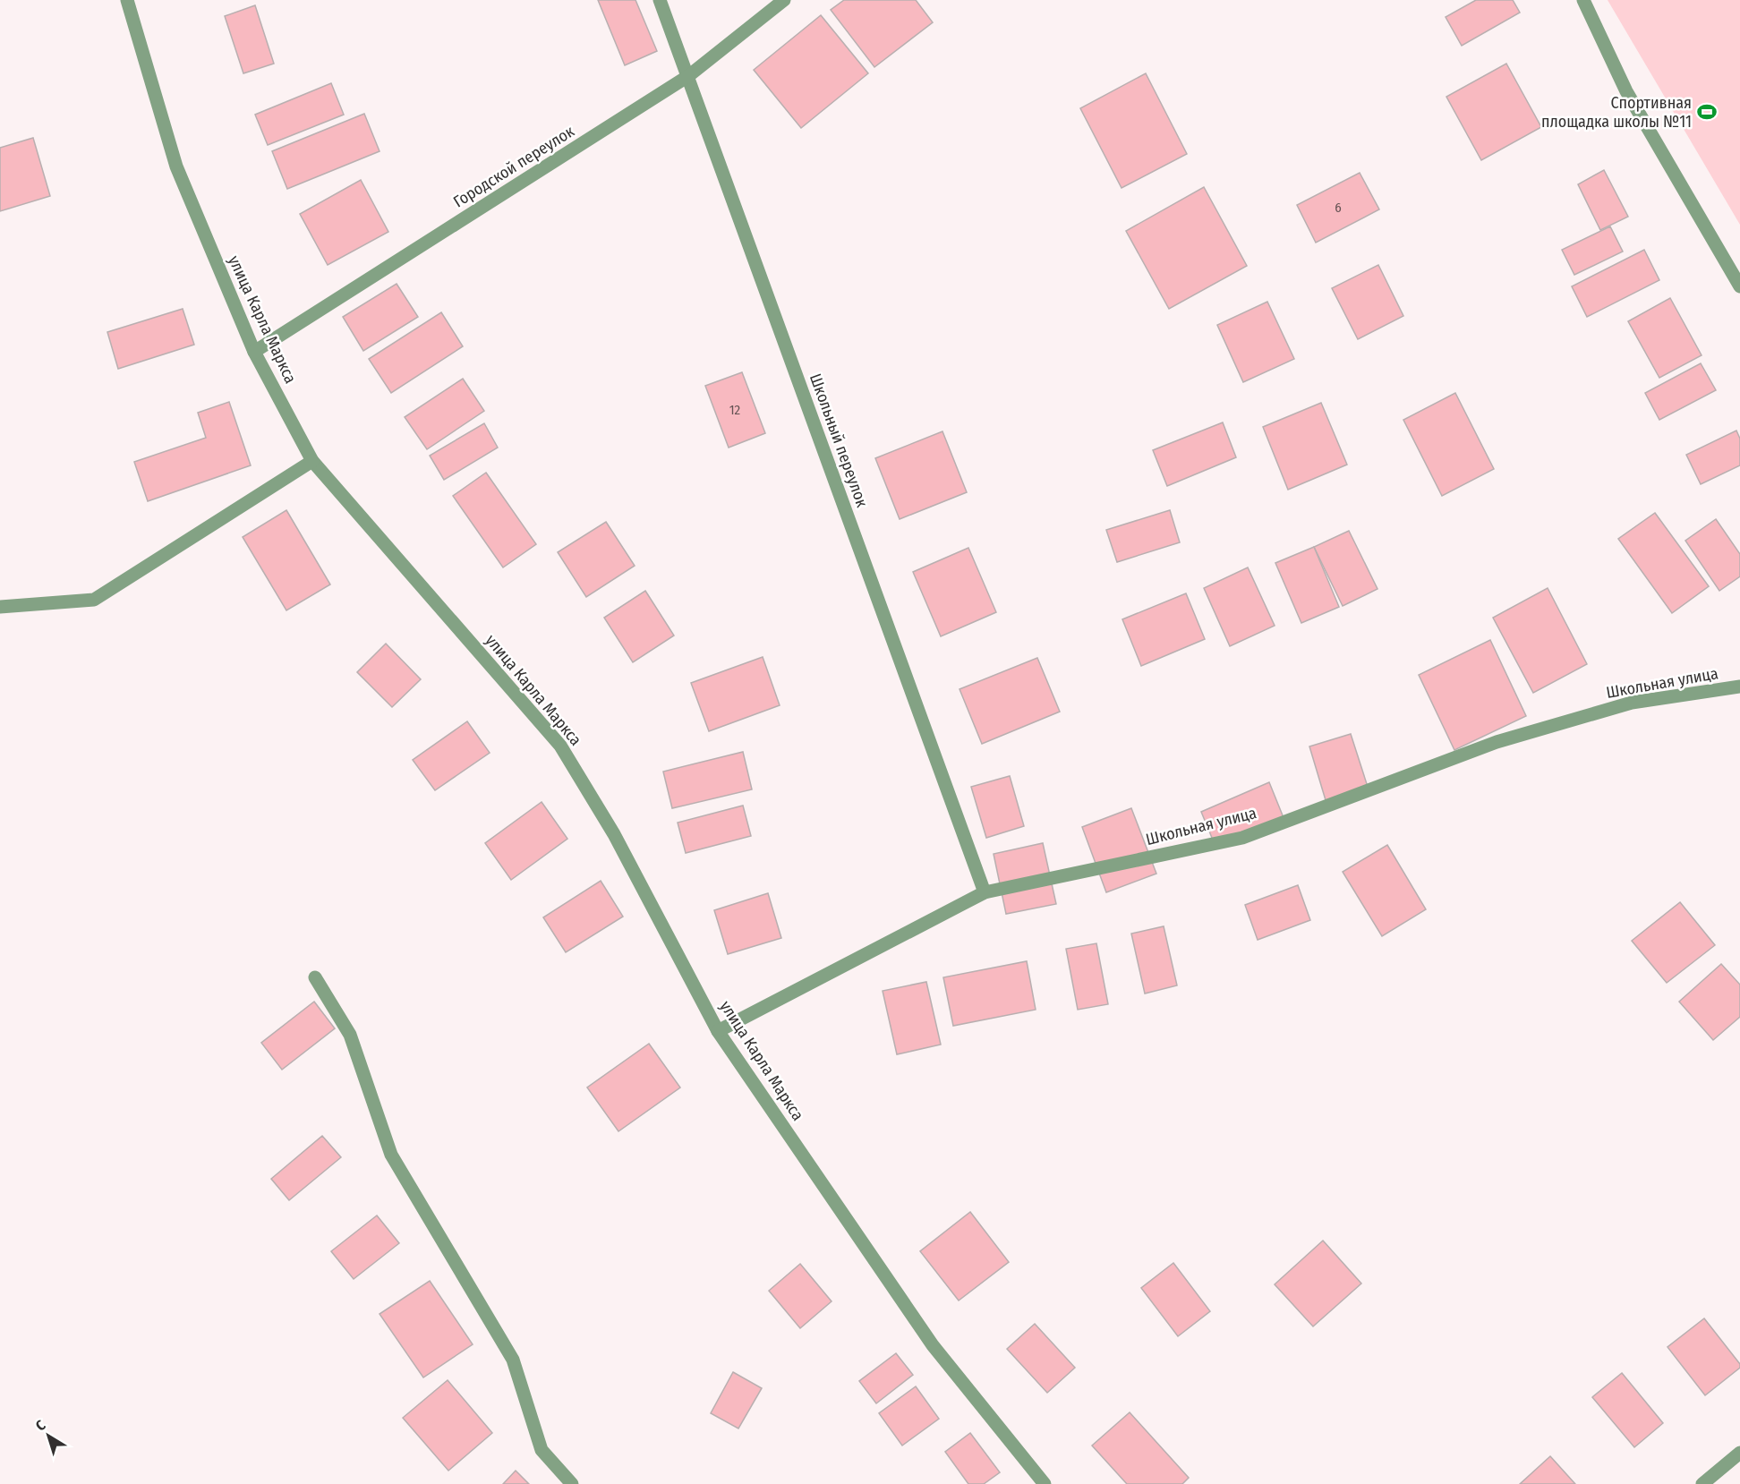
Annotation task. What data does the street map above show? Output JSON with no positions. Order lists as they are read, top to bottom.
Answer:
{
  "streets": {
    "street": [
      "Городской переулок",
      "улица Карла Маркса",
      "Школьный переулок",
      "Школьная улица"
    ]
  },
  "crossings": [
    ["Городской переулок", "улица Карла Маркса"],
    ["Городской переулок", "Школьный переулок"],
    ["улица Карла Маркса", "Школьная улица"],
    ["Школьный переулок", "Школьная улица"]
  ],
  "places": {
    "sports": ["Спортивная площадка школы №11"]
  },
  "house_numbers": ["6", "12"],
  "north": "top left"
}
